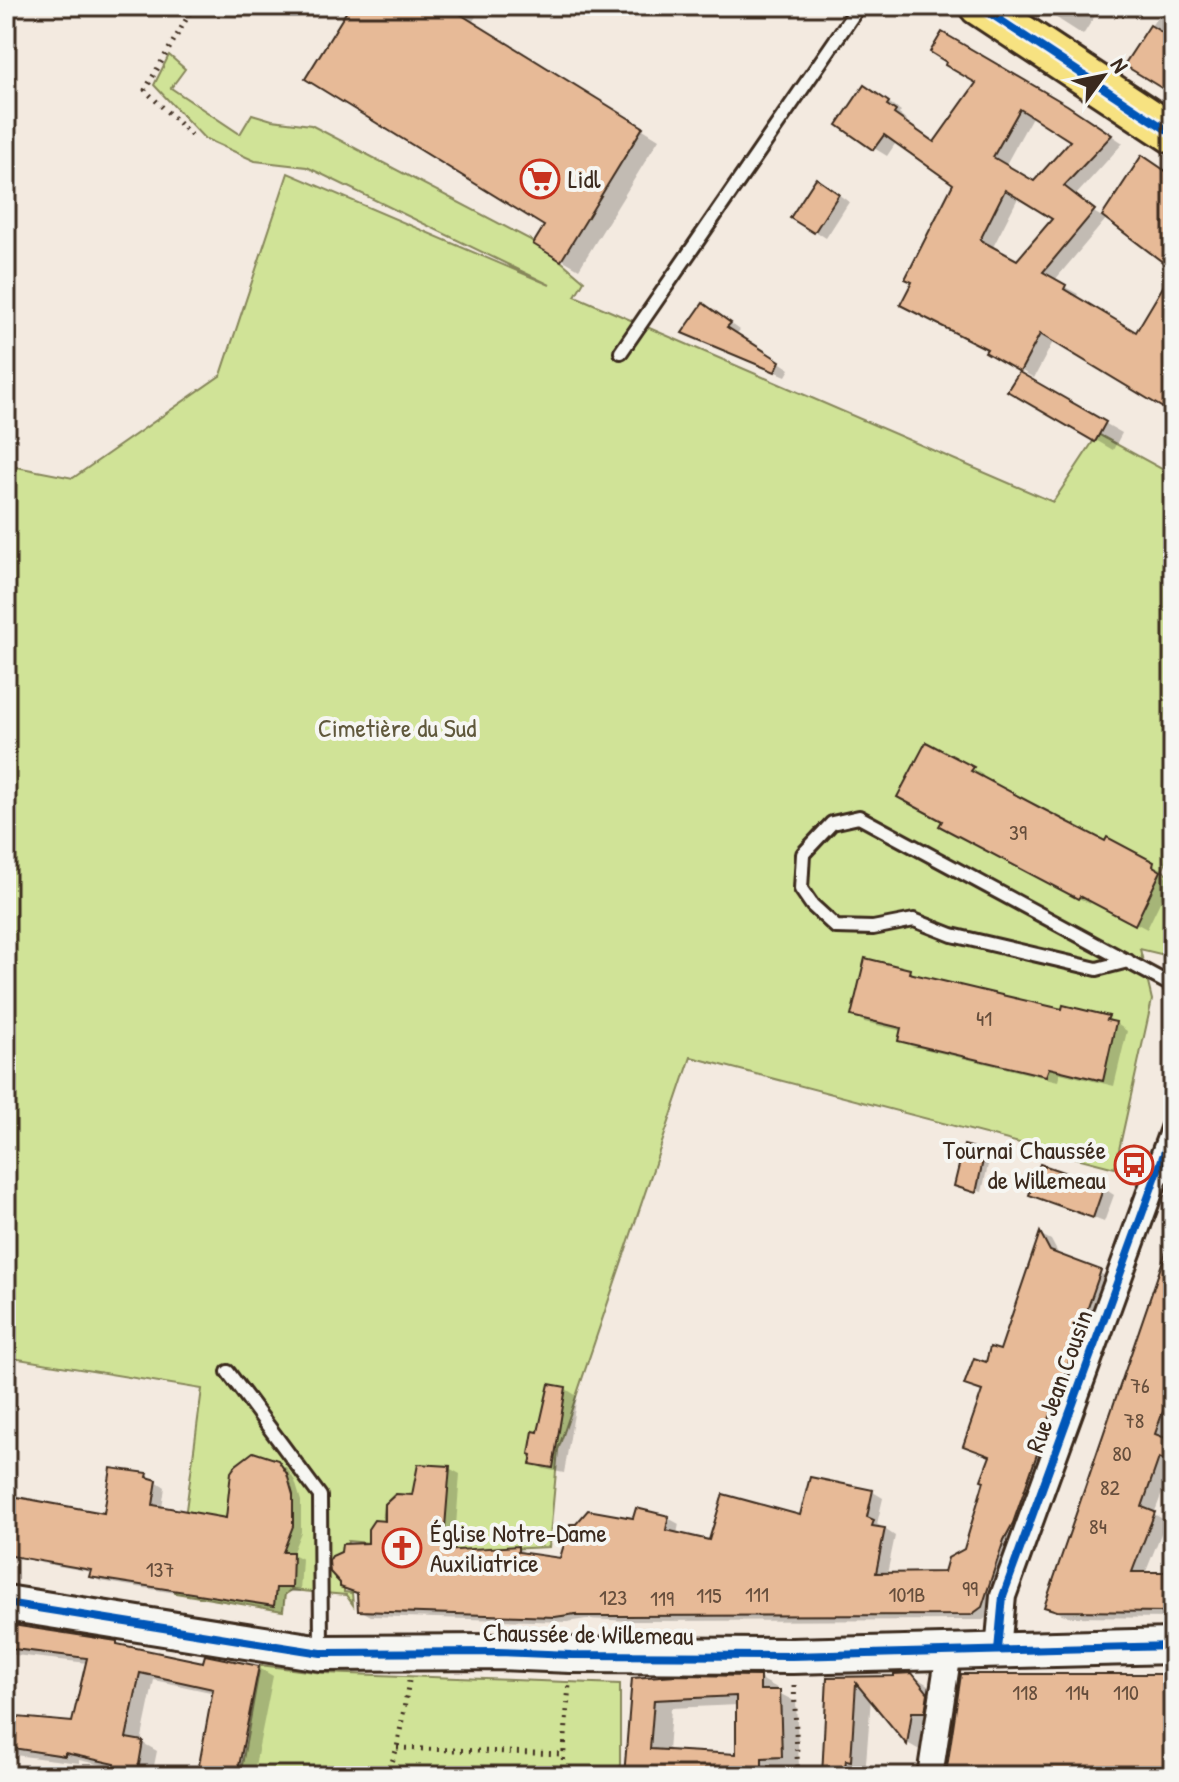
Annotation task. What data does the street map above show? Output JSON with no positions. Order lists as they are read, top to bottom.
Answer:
{
  "streets": {
    "street": ["Rue Jean Cousin", "Chaussée de Willemeau"]
  },
  "crossings": [
    ["Rue Jean Cousin", "Chaussée de Willemeau"]
  ],
  "parks": ["Cimetière du Sud"],
  "places": {
    "supermarket": ["Lidl"],
    "bus stop": ["Tournai Chaussée de Willemeau"],
    "church": ["Église Notre-Dame Auxiliatrice"]
  },
  "house_numbers": [
    "39",
    "41",
    "76",
    "78",
    "80",
    "82",
    "84",
    "137",
    "99",
    "111",
    "101B",
    "115",
    "123",
    "119",
    "118",
    "114",
    "110"
  ],
  "north": "top right"
}
